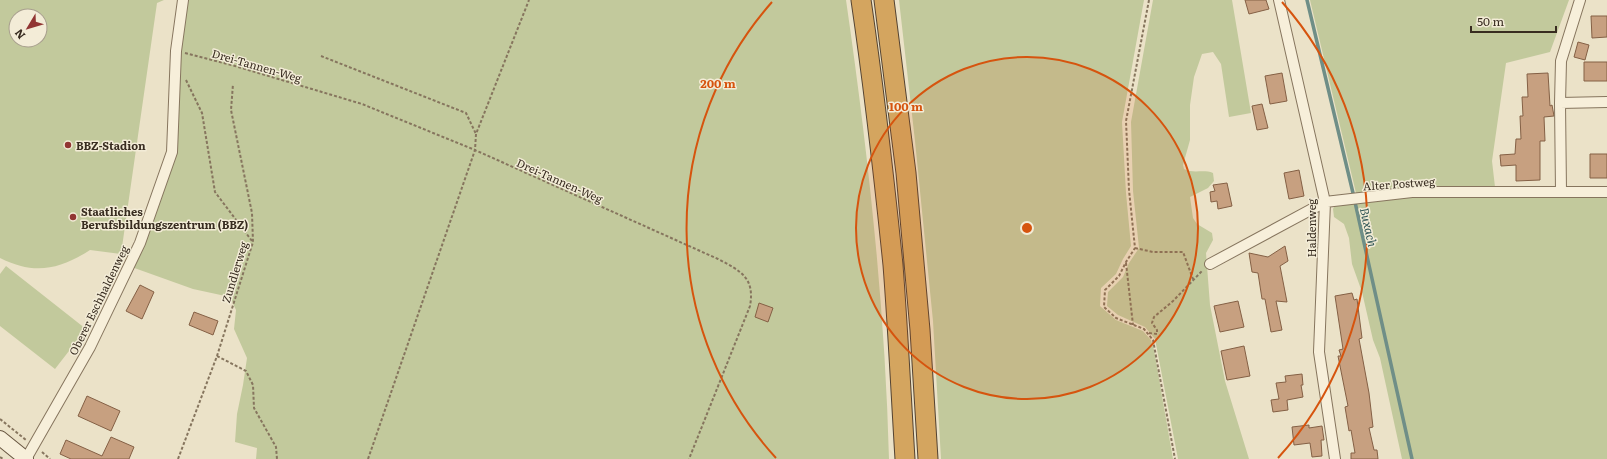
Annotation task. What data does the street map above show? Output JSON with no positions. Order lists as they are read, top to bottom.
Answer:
{
  "streets": {
    "street": ["Alter Postweg", "Haldenweg", "Oberer Eschhaldenweg"],
    "path": ["Drei-Tannen-Weg", "Zundlerweg"]
  },
  "crossings": [
    ["Drei-Tannen-Weg", "Oberer Eschhaldenweg"],
    ["Alter Postweg", "Haldenweg"]
  ],
  "water": ["Buxach"],
  "places": ["BBZ-Stadion", "Staatliches Berufsbildungszentrum (BBZ)"],
  "scale_bar": "50 m",
  "north": "bottom left",
  "rings": ["200 m", "100 m"]
}
